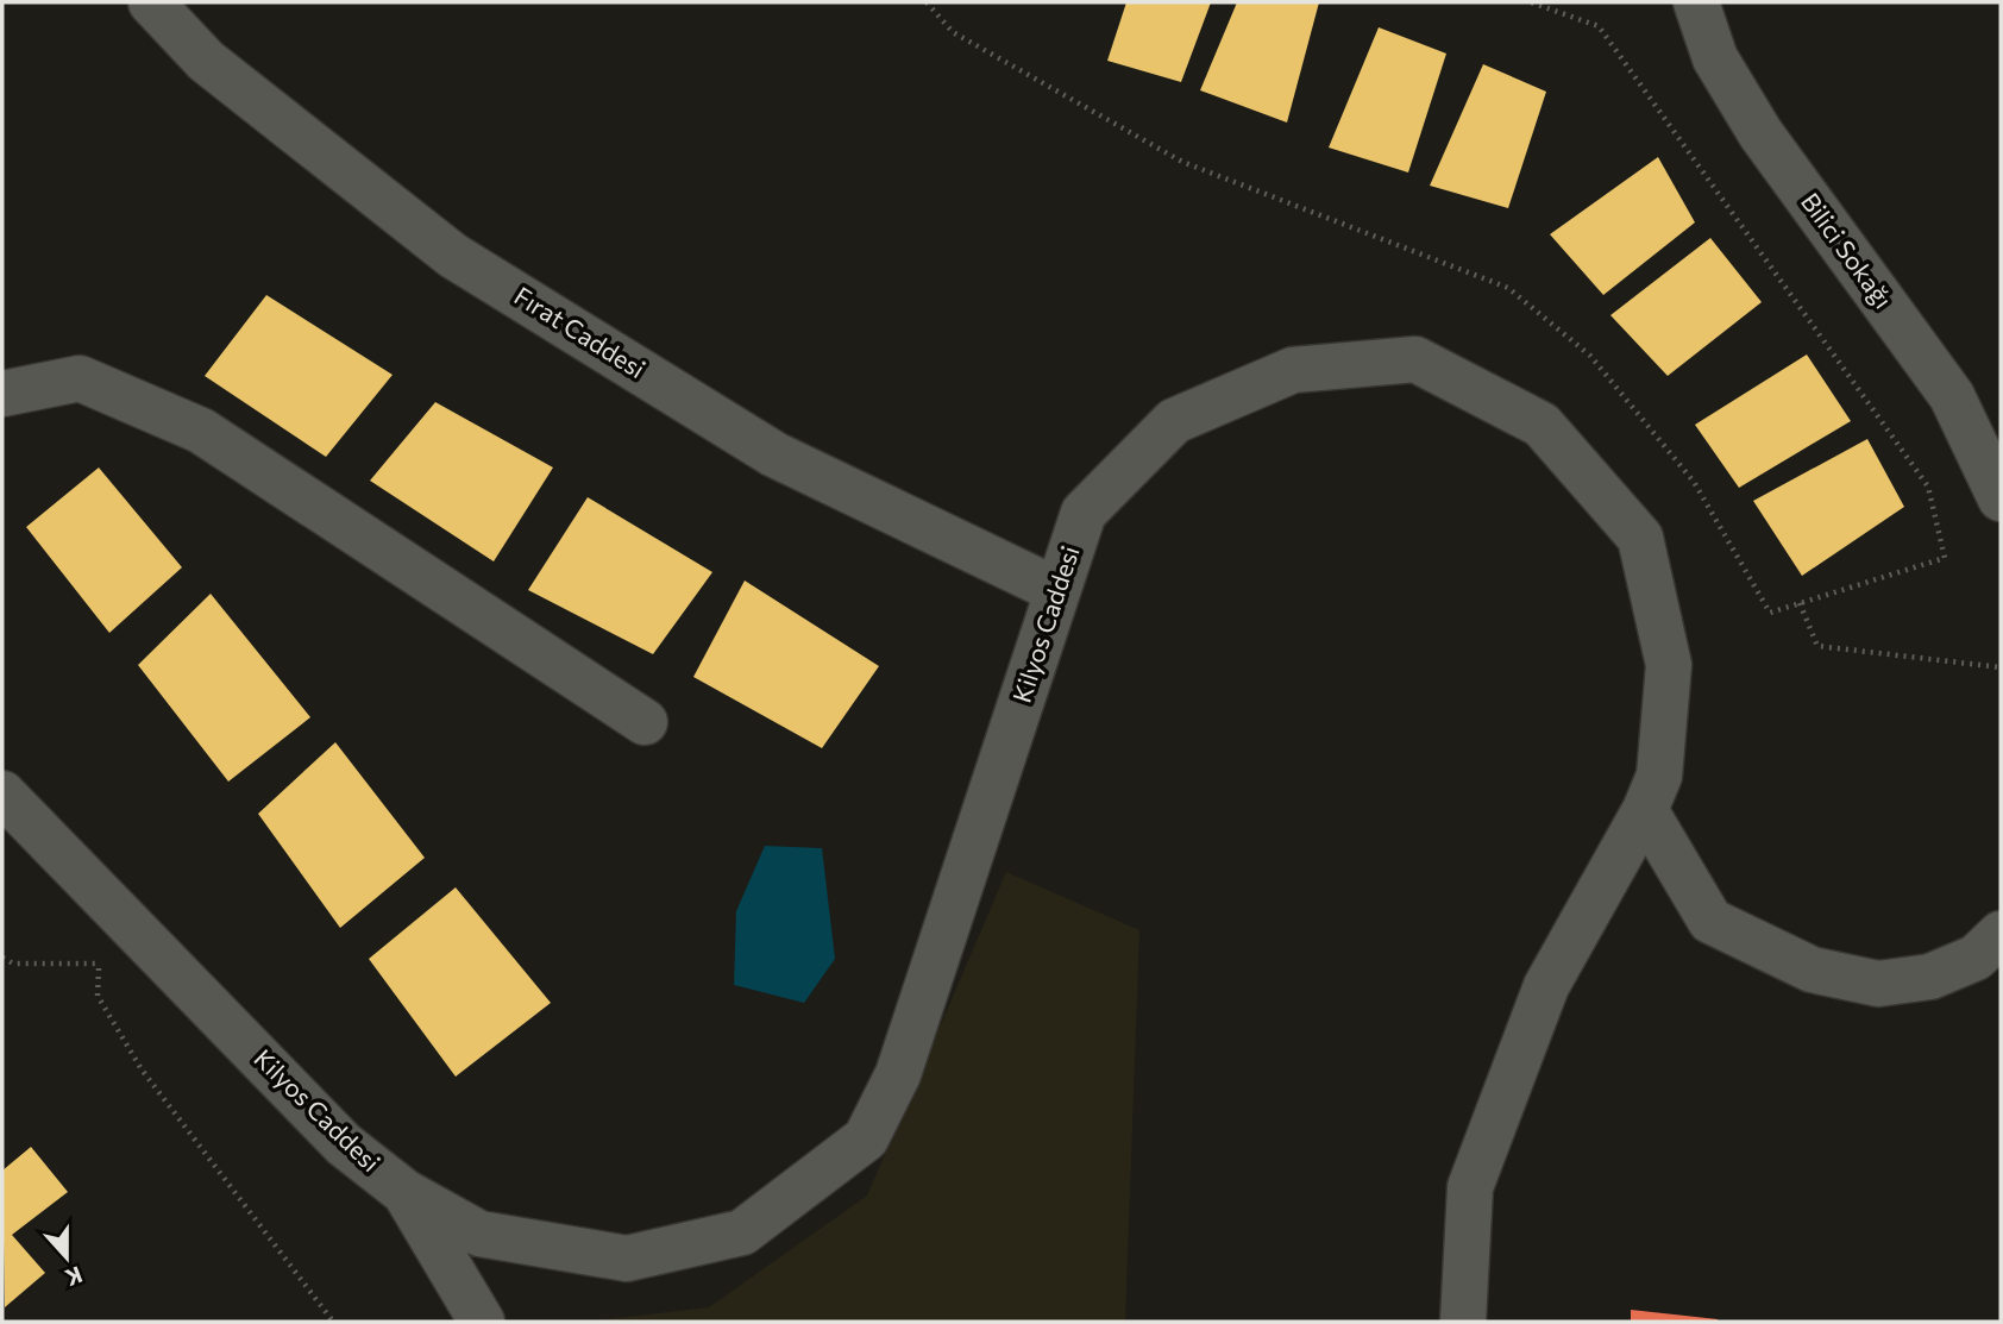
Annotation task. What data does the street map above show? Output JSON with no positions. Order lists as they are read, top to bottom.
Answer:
{
  "streets": {
    "street": ["Bilici Sokağı", "Fırat Caddesi", "Kilyos Caddesi"]
  },
  "crossings": [
    ["Fırat Caddesi", "Kilyos Caddesi"]
  ],
  "north": "bottom"
}
